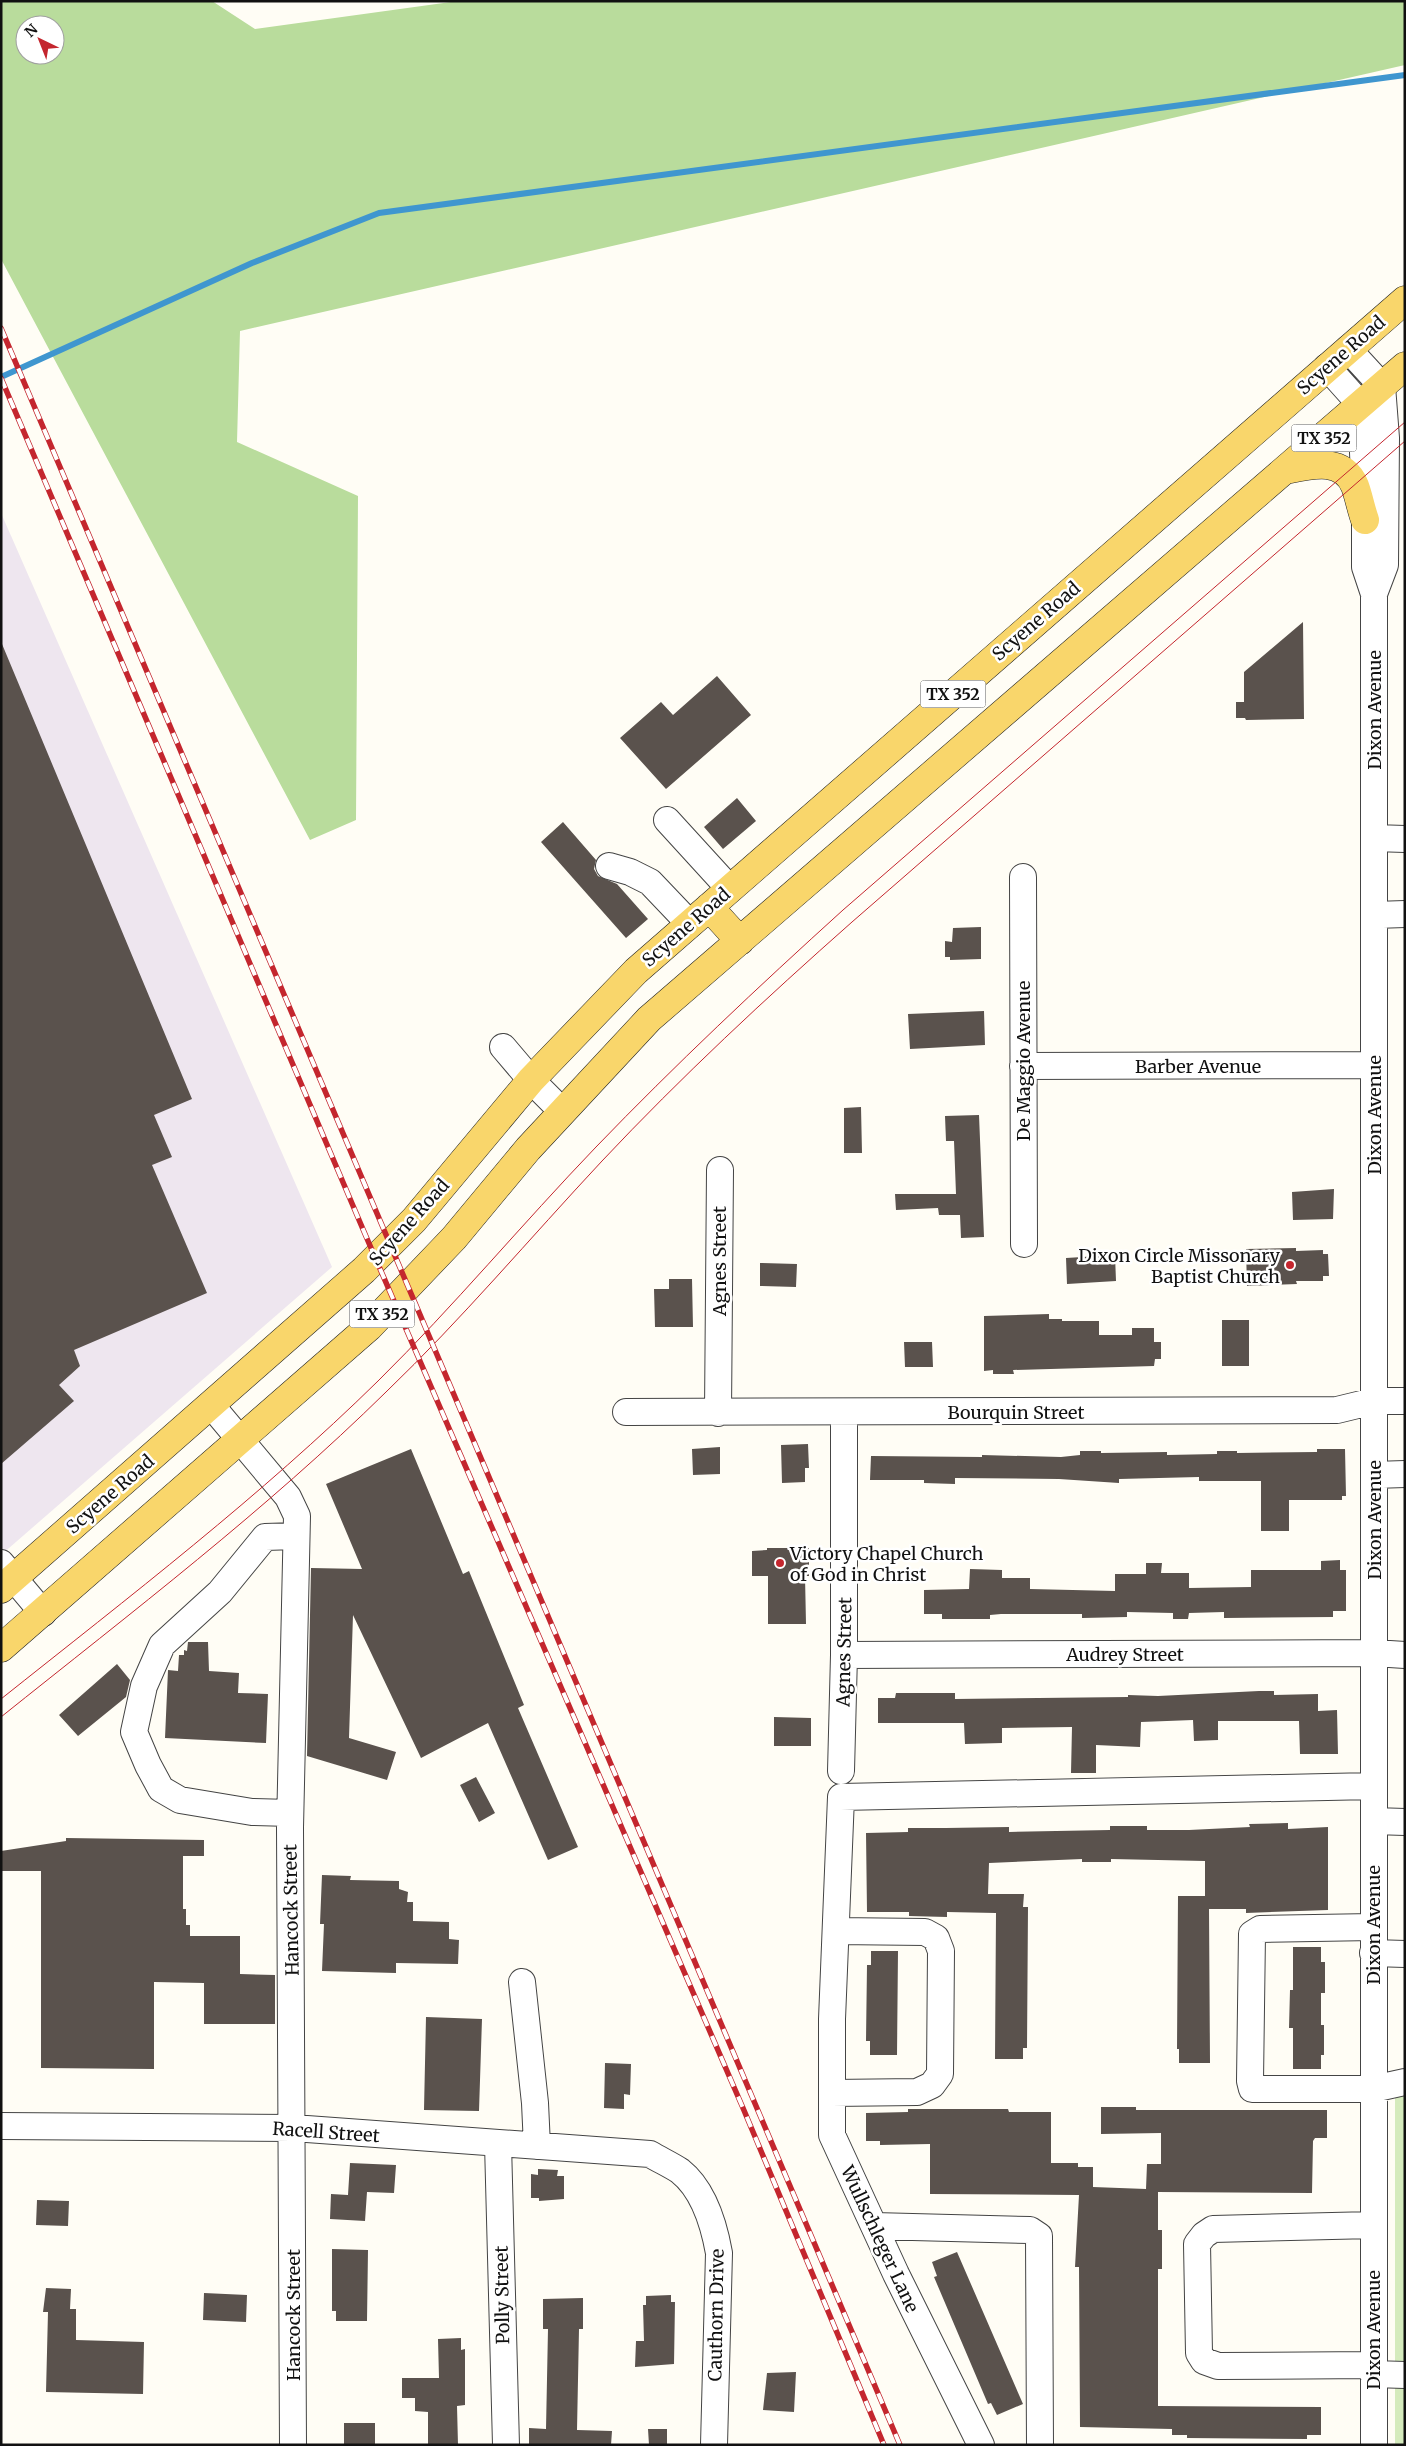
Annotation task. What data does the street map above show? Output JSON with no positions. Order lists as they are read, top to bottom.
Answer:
{
  "streets": {
    "main road": ["Scyene Road", "TX 352"],
    "street": [
      "Dixon Avenue",
      "De Maggio Avenue",
      "Barber Avenue",
      "Agnes Street",
      "Bourquin Street",
      "Audrey Street",
      "Hancock Street",
      "Racell Street",
      "Wullschleger Lane",
      "Polly Street",
      "Cauthorn Drive"
    ]
  },
  "crossings": [
    ["Scyene Road", "Hancock Street"],
    ["TX 352", "Dixon Avenue"],
    ["TX 352", "Hancock Street"],
    ["Dixon Avenue", "Barber Avenue"],
    ["Dixon Avenue", "Bourquin Street"],
    ["Dixon Avenue", "Audrey Street"],
    ["De Maggio Avenue", "Barber Avenue"],
    ["Agnes Street", "Bourquin Street"],
    ["Agnes Street", "Audrey Street"],
    ["Hancock Street", "Racell Street"],
    ["Racell Street", "Polly Street"],
    ["Racell Street", "Cauthorn Drive"]
  ],
  "places": ["Dixon Circle Missonary Baptist Church", "Victory Chapel Church of God in Christ"],
  "north": "top left"
}
